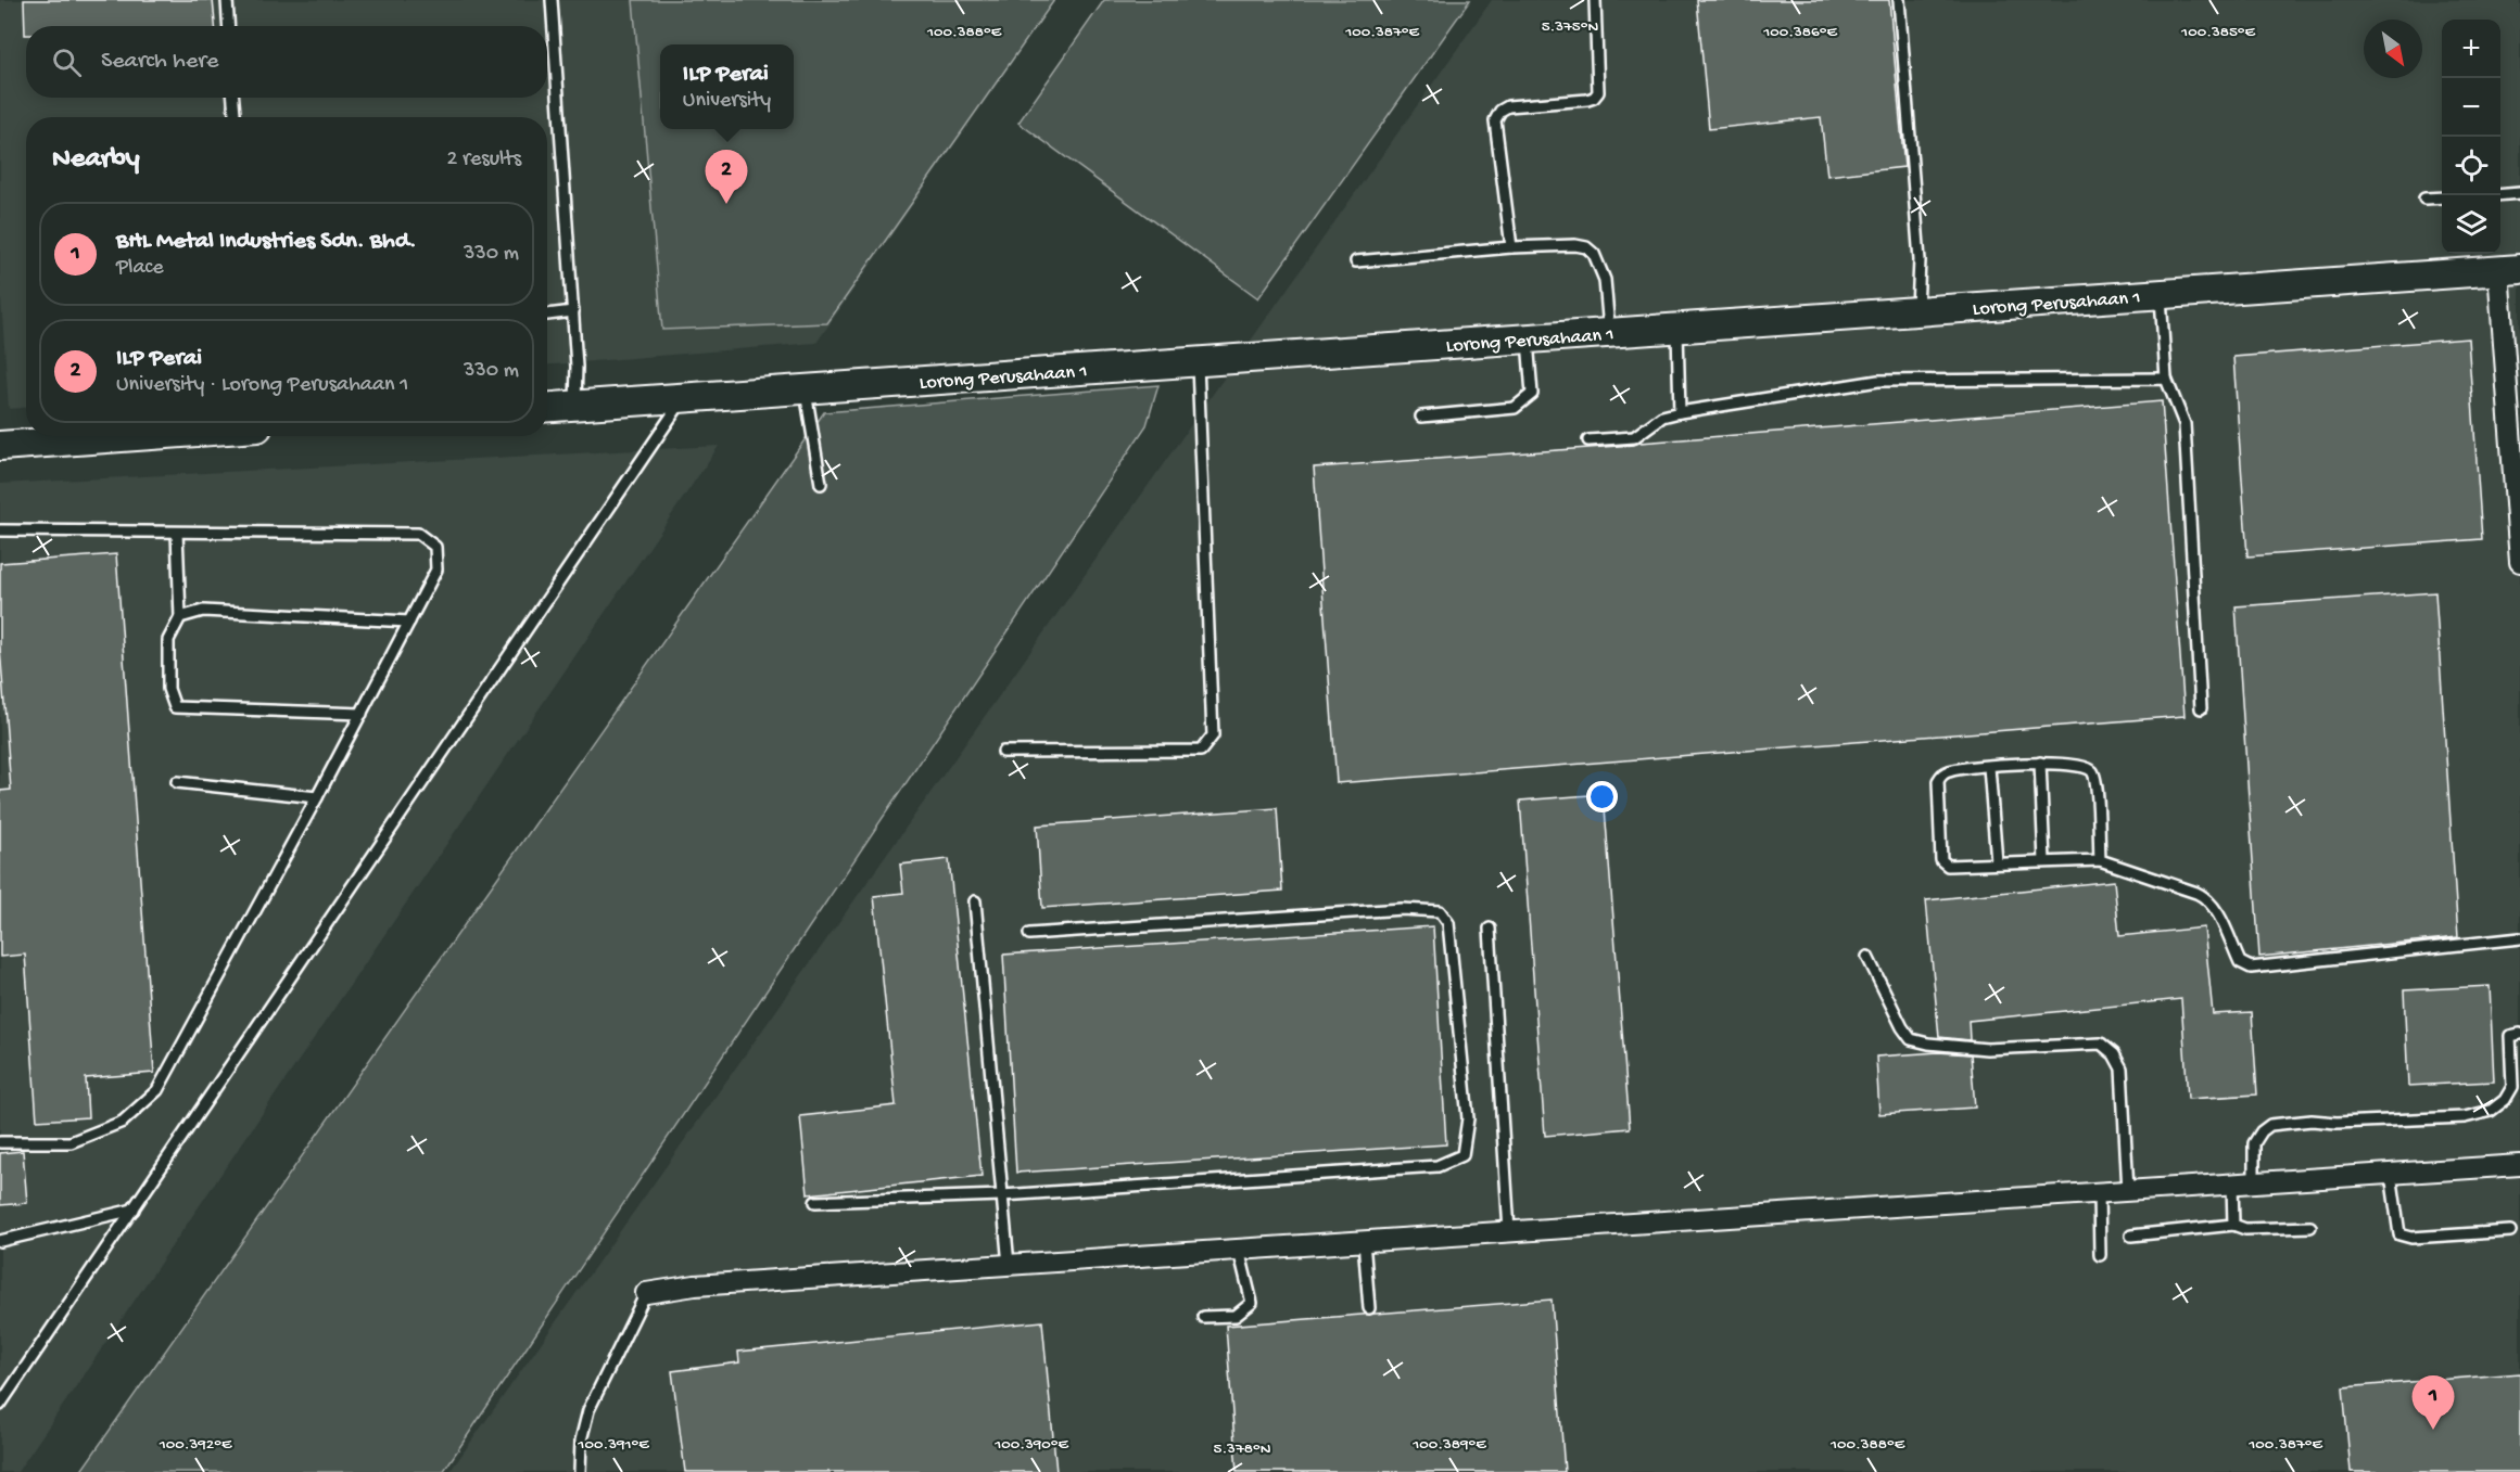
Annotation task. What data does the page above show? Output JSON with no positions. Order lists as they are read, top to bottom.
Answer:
{
  "streets": {
    "street": ["Lorong Perusahaan 1"]
  },
  "north": "bottom right",
  "page": {
    "map_buttons": ["+", "−"],
    "search": "Search here",
    "popup": ["ILP Perai", "University"],
    "heading": ["Nearby", "2 results"],
    "pins": ["2", "1"],
    "list": [
      {
        "mark": "1",
        "name": "BHL Metal Industries Sdn. Bhd.",
        "note": "Place",
        "value": "330 m"
      },
      {
        "mark": "2",
        "name": "ILP Perai",
        "note": "University · Lorong Perusahaan 1",
        "value": "330 m"
      }
    ]
  },
  "coordinates": [
    "5.375°N",
    "100.387°E",
    "100.388°E",
    "100.386°E",
    "100.385°E",
    "100.392°E",
    "100.391°E",
    "100.390°E",
    "100.389°E",
    "5.378°N"
  ]
}
